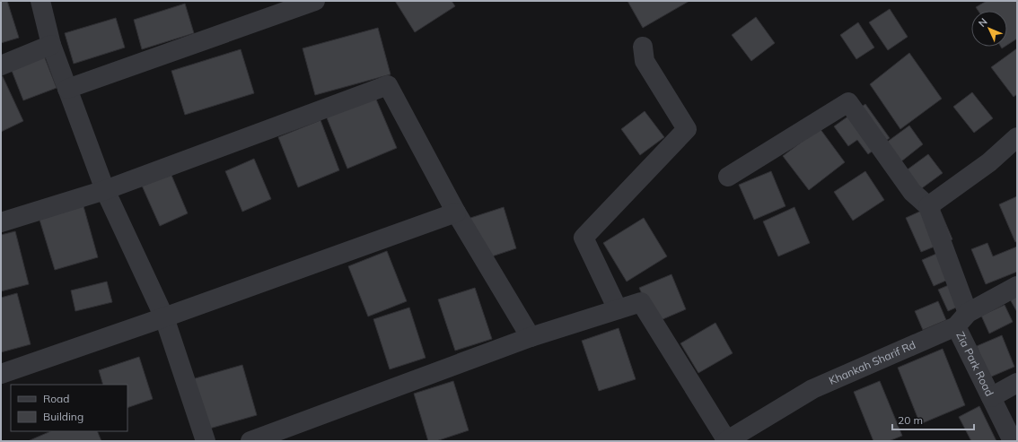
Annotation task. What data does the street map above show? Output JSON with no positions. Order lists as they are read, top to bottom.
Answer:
{
  "streets": {
    "street": ["Khankah Sharif Rd", "Zia Park Road"]
  },
  "crossings": [
    ["Khankah Sharif Rd", "Zia Park Road"]
  ],
  "legend": ["Road", "Building"],
  "scale_bar": "20 m",
  "north": "top left"
}
